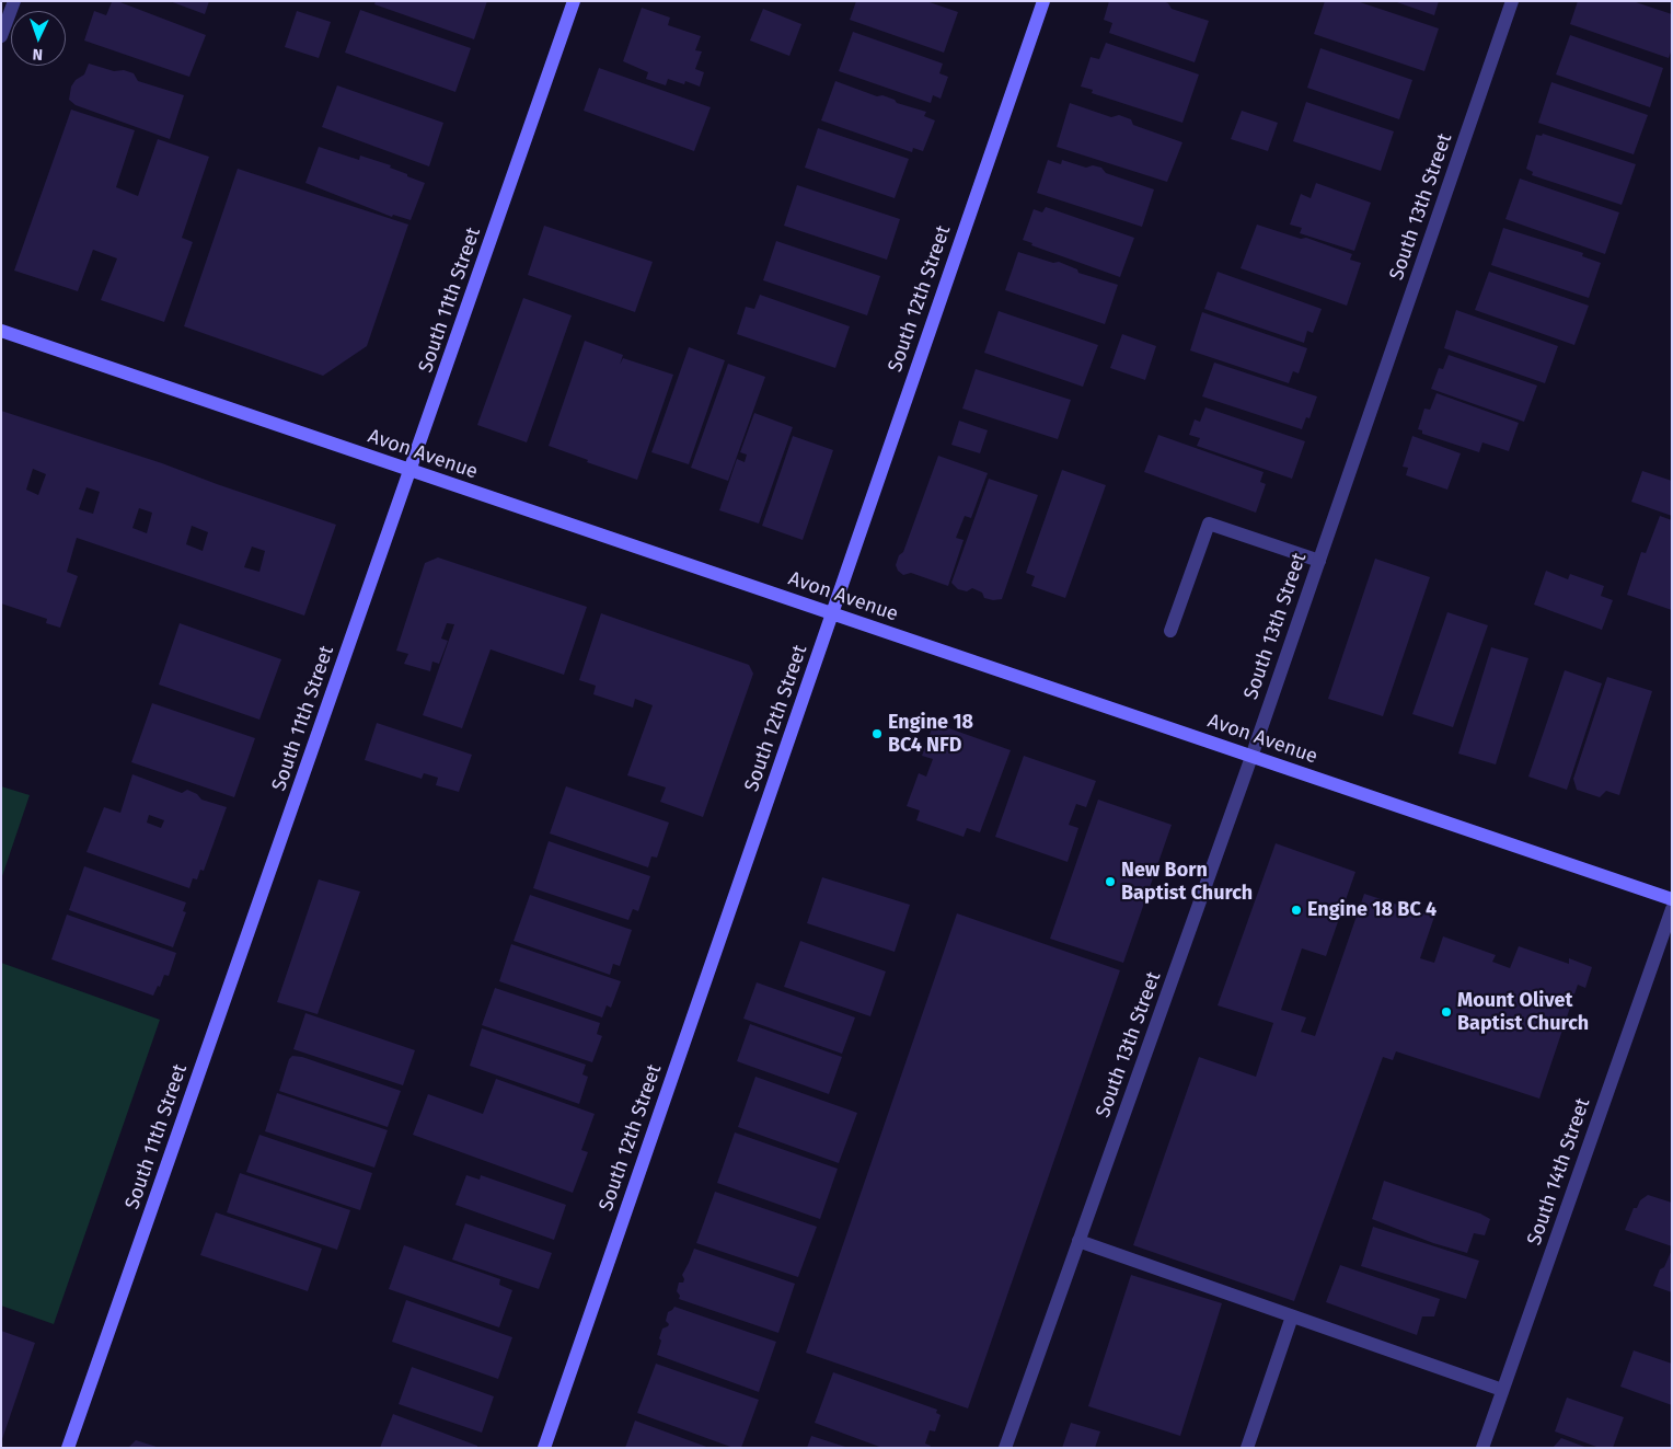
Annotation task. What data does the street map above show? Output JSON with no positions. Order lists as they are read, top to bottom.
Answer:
{
  "streets": {
    "street": [
      "South 13th Street",
      "South 12th Street",
      "South 11th Street",
      "Avon Avenue",
      "South 14th Street"
    ]
  },
  "crossings": [
    ["South 13th Street", "Avon Avenue"],
    ["South 12th Street", "Avon Avenue"],
    ["South 11th Street", "Avon Avenue"]
  ],
  "places": [
    "Engine 18 BC4 NFD",
    "New Born Baptist Church",
    "Engine 18 BC 4",
    "Mount Olivet Baptist Church"
  ],
  "north": "bottom"
}
